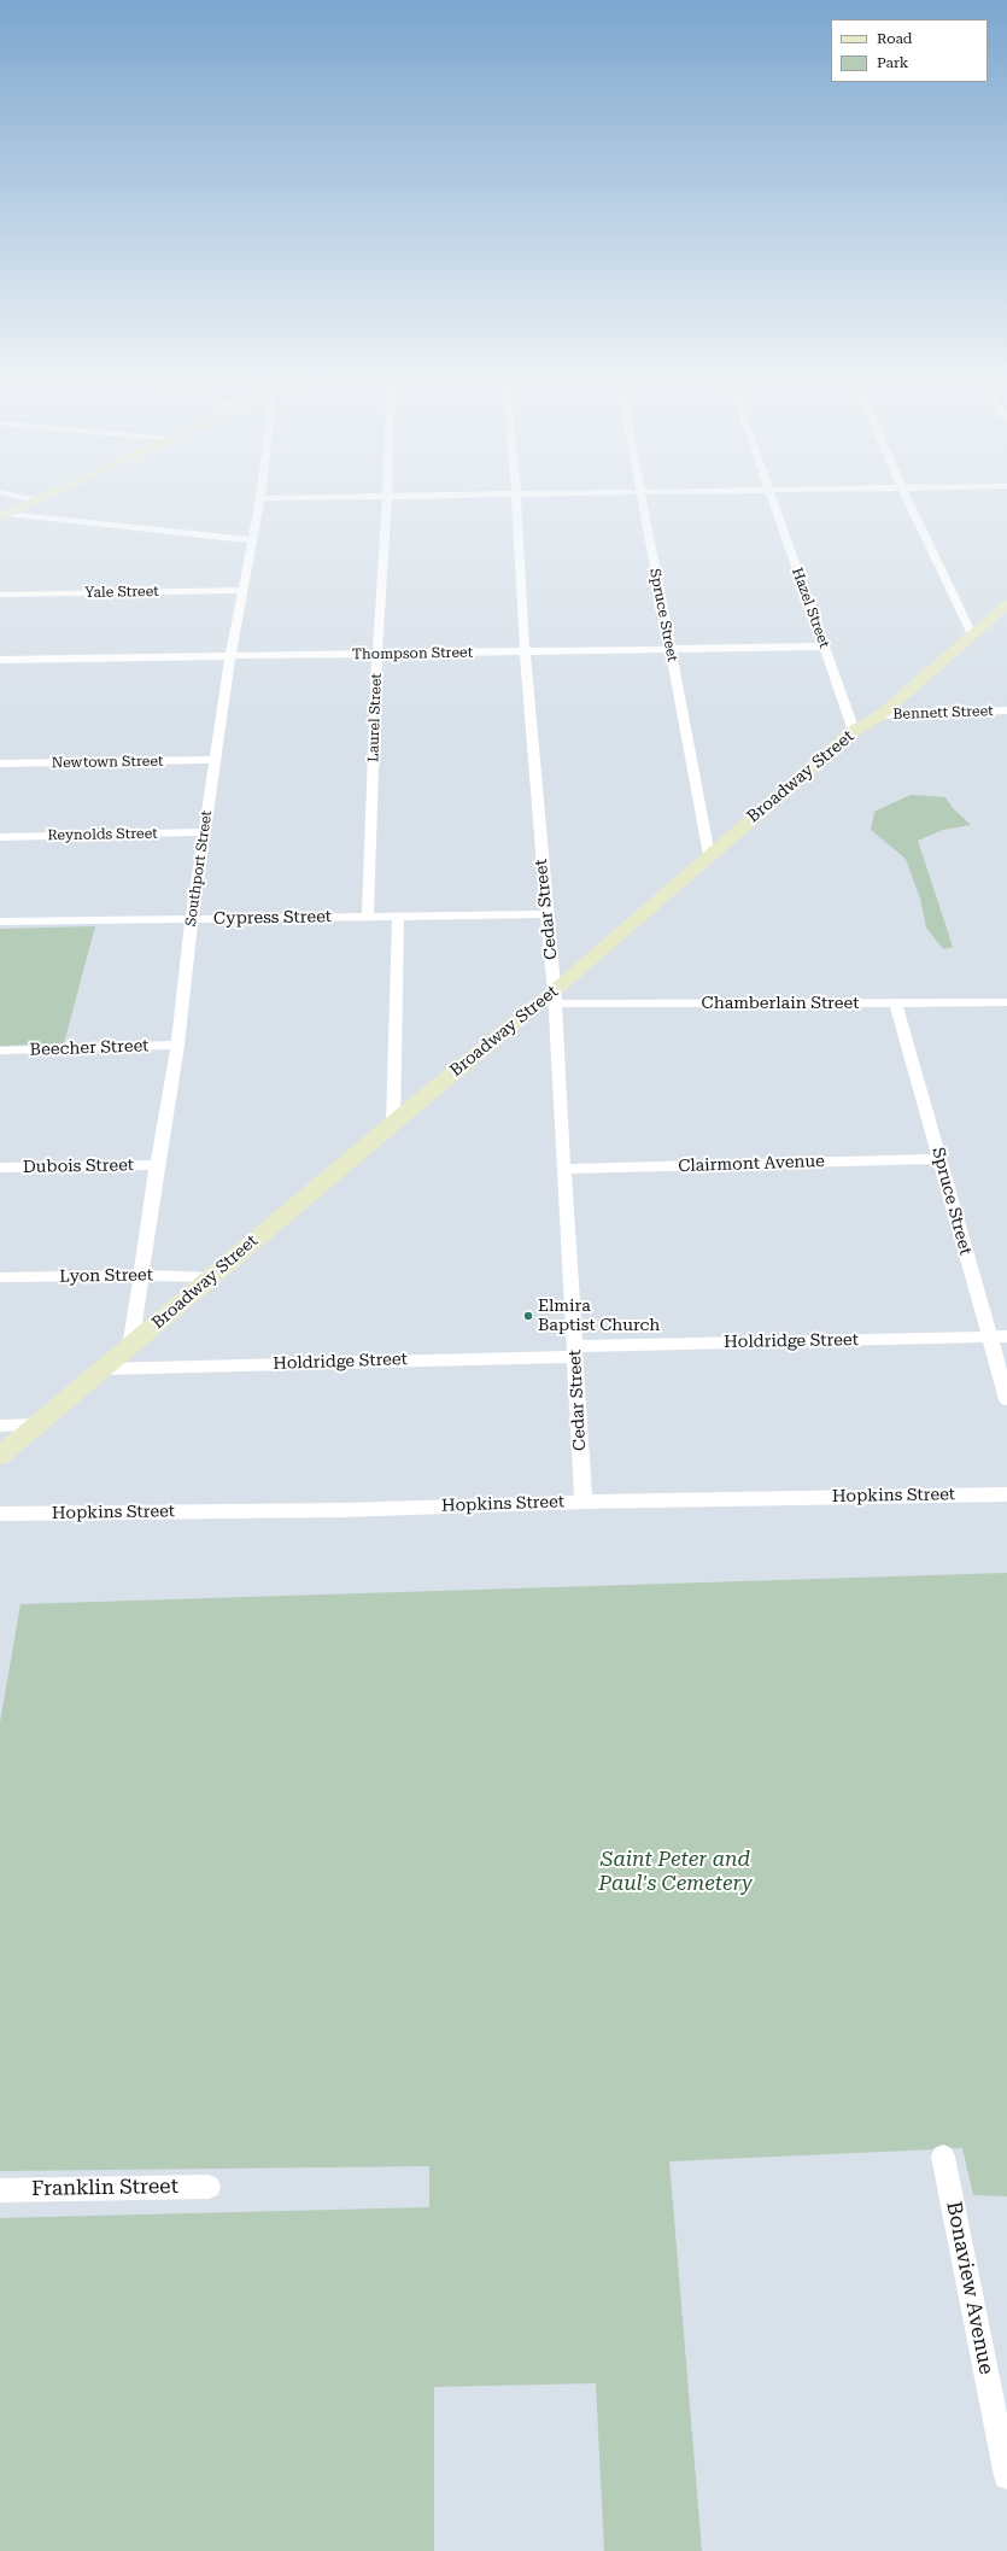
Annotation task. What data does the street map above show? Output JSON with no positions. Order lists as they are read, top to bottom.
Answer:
{
  "streets": {
    "street": [
      "Yale Street",
      "Hazel Street",
      "Spruce Street",
      "Thompson Street",
      "Bennett Street",
      "Laurel Street",
      "Newtown Street",
      "Broadway Street",
      "Reynolds Street",
      "Southport Street",
      "Cedar Street",
      "Cypress Street",
      "Chamberlain Street",
      "Beecher Street",
      "Clairmont Avenue",
      "Dubois Street",
      "Lyon Street",
      "Holdridge Street",
      "Hopkins Street",
      "Franklin Street",
      "Bonaview Avenue"
    ]
  },
  "crossings": [
    ["Yale Street", "Southport Street"],
    ["Hazel Street", "Thompson Street"],
    ["Hazel Street", "Broadway Street"],
    ["Spruce Street", "Thompson Street"],
    ["Spruce Street", "Broadway Street"],
    ["Spruce Street", "Chamberlain Street"],
    ["Spruce Street", "Clairmont Avenue"],
    ["Spruce Street", "Holdridge Street"],
    ["Thompson Street", "Laurel Street"],
    ["Thompson Street", "Southport Street"],
    ["Thompson Street", "Cedar Street"],
    ["Bennett Street", "Broadway Street"],
    ["Laurel Street", "Cypress Street"],
    ["Newtown Street", "Southport Street"],
    ["Broadway Street", "Southport Street"],
    ["Broadway Street", "Cedar Street"],
    ["Broadway Street", "Chamberlain Street"],
    ["Broadway Street", "Lyon Street"],
    ["Broadway Street", "Holdridge Street"],
    ["Reynolds Street", "Southport Street"],
    ["Southport Street", "Cypress Street"],
    ["Southport Street", "Beecher Street"],
    ["Southport Street", "Dubois Street"],
    ["Southport Street", "Lyon Street"],
    ["Cedar Street", "Cypress Street"],
    ["Cedar Street", "Chamberlain Street"],
    ["Cedar Street", "Clairmont Avenue"],
    ["Cedar Street", "Holdridge Street"],
    ["Cedar Street", "Hopkins Street"]
  ],
  "parks": ["Saint Peter and Paul's Cemetery"],
  "places": ["Elmira Baptist Church"],
  "legend": ["Road", "Park"]
}
